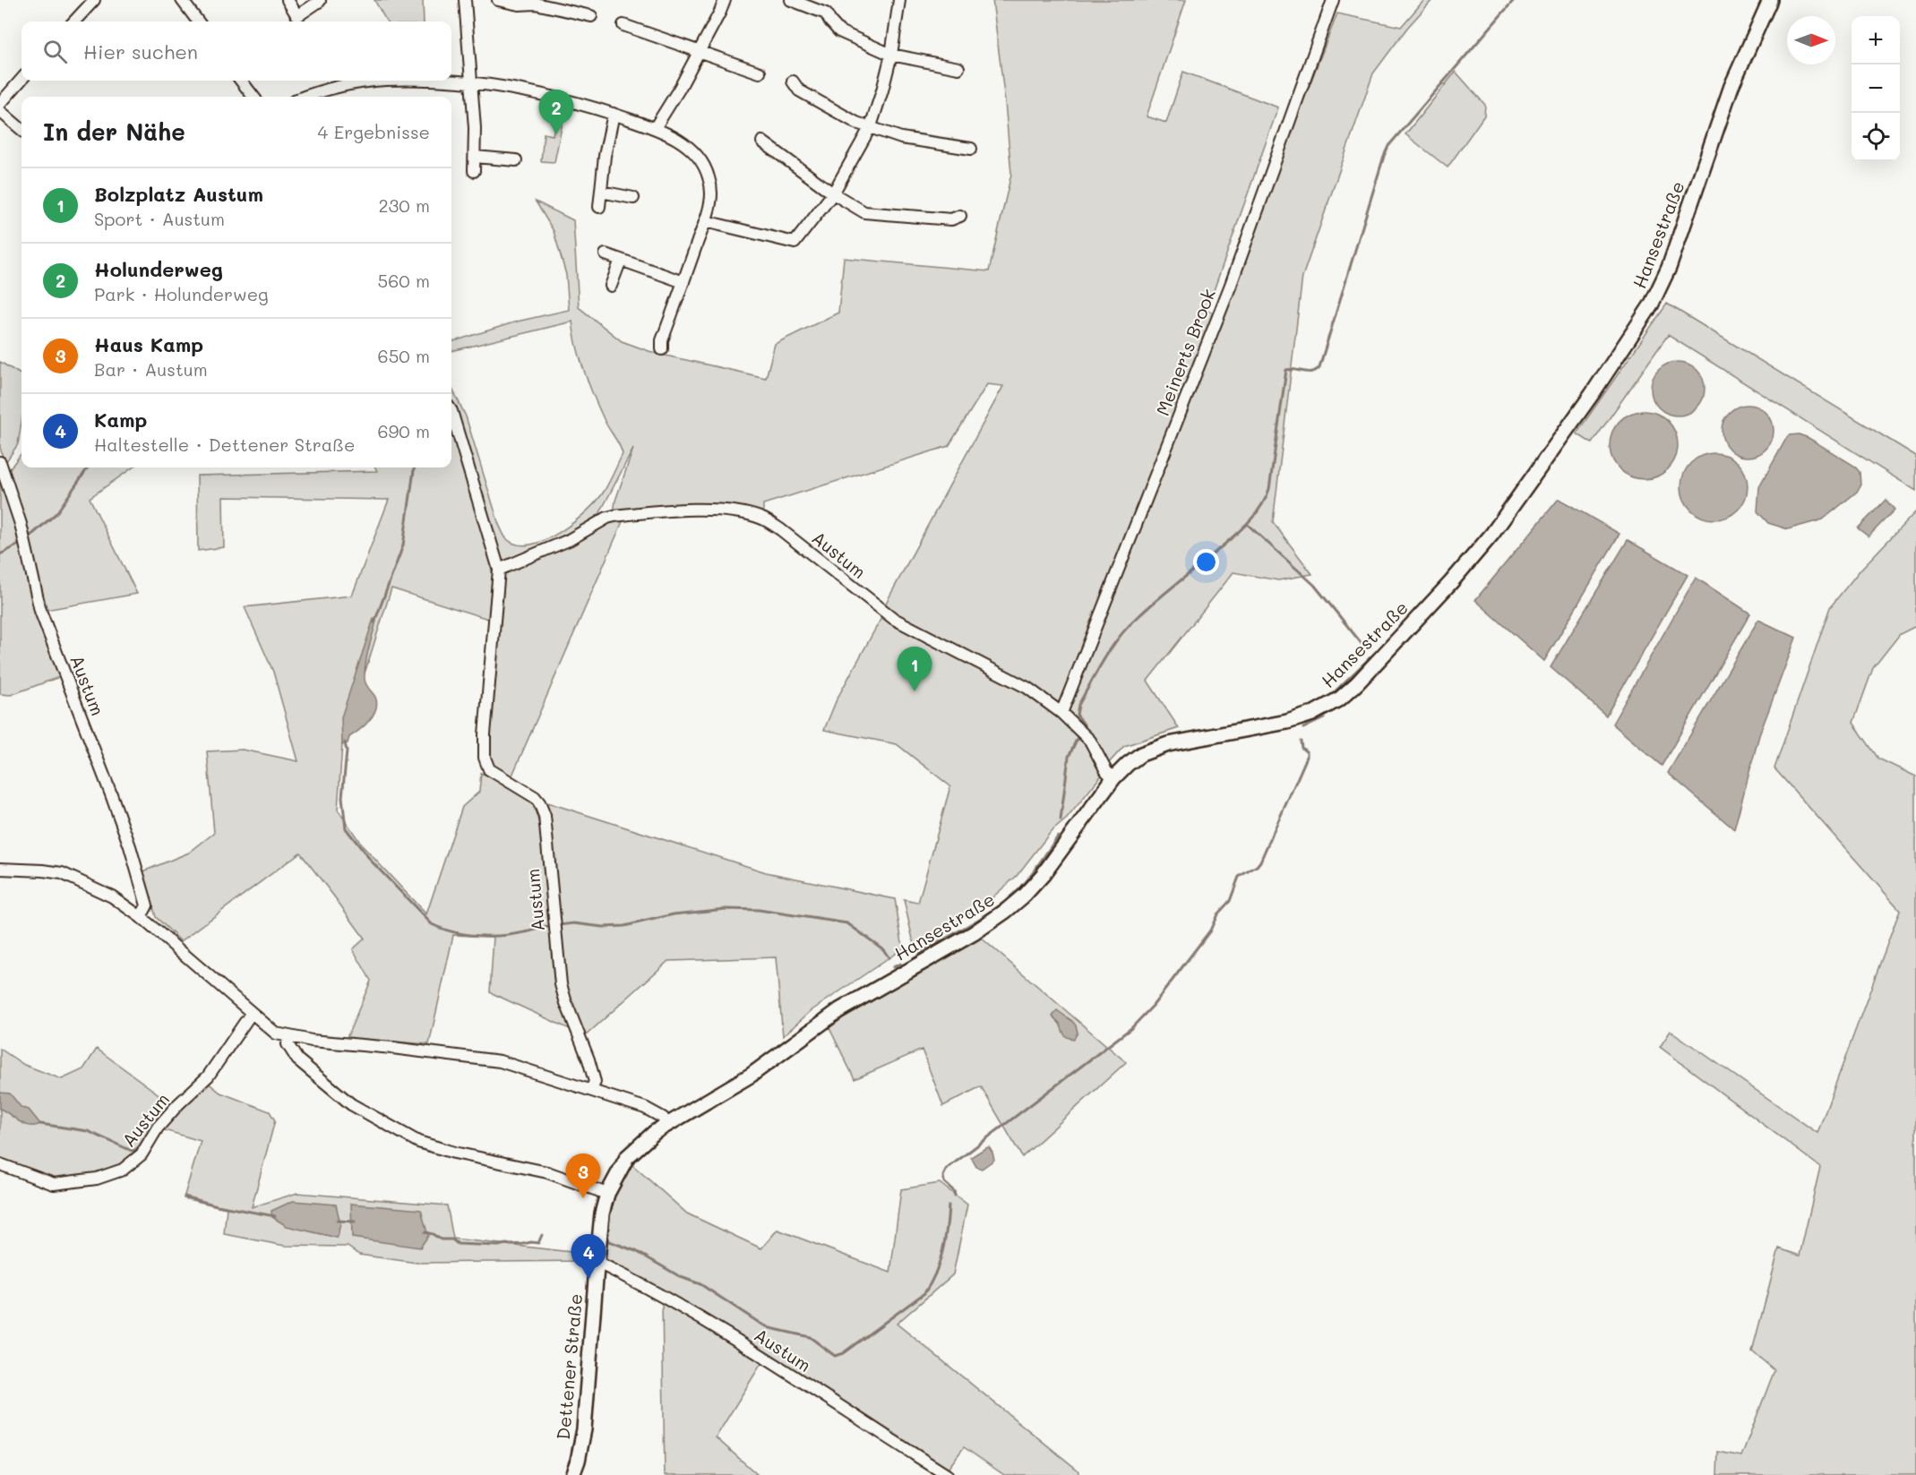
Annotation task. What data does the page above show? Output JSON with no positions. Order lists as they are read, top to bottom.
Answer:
{
  "streets": {
    "street": [
      "Hansestraße",
      "Meinerts Brook",
      "Austum",
      "Dettener Straße"
    ]
  },
  "crossings": [
    ["Hansestraße", "Austum"],
    ["Hansestraße", "Dettener Straße"],
    ["Meinerts Brook", "Austum"],
    ["Austum", "Dettener Straße"]
  ],
  "north": "right",
  "page": {
    "map_buttons": ["+", "−"],
    "search": "Hier suchen",
    "pins": [
      "2",
      "1",
      "3",
      "4"
    ],
    "heading": ["In der Nähe", "4 Ergebnisse"],
    "list": [
      {
        "mark": "1",
        "name": "Bolzplatz Austum",
        "note": "Sport · Austum",
        "value": "230 m"
      },
      {
        "mark": "2",
        "name": "Holunderweg",
        "note": "Park · Holunderweg",
        "value": "560 m"
      },
      {
        "mark": "3",
        "name": "Haus Kamp",
        "note": "Bar · Austum",
        "value": "650 m"
      },
      {
        "mark": "4",
        "name": "Kamp",
        "note": "Haltestelle · Dettener Straße",
        "value": "690 m"
      }
    ]
  }
}
